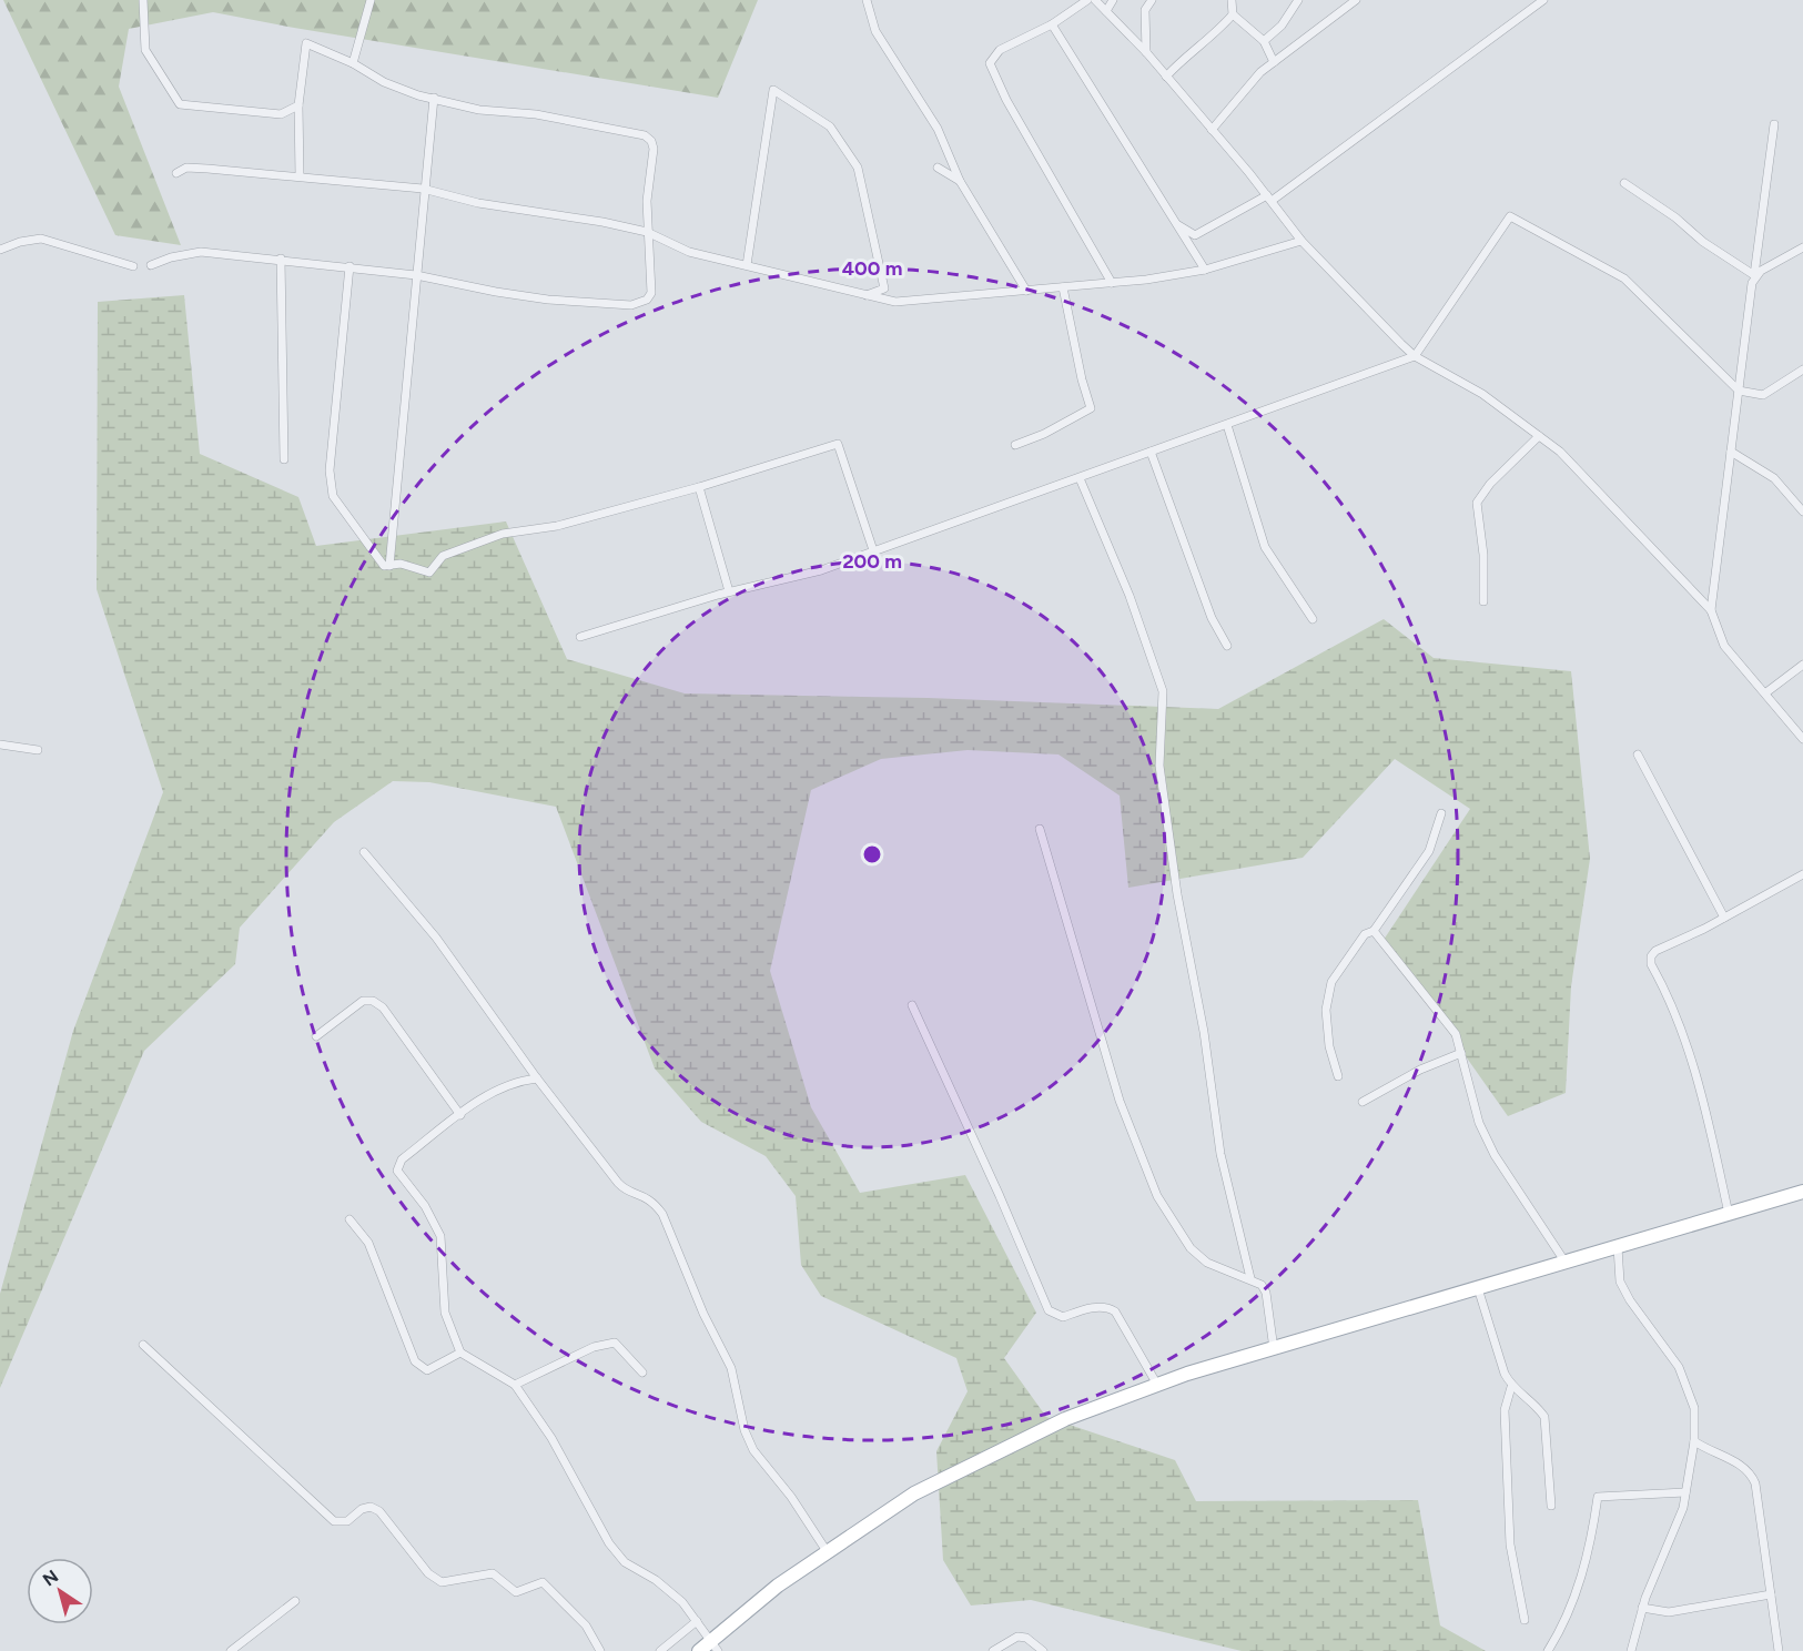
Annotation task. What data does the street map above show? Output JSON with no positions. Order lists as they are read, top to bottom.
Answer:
{
  "north": "top left",
  "rings": ["400 m", "200 m"]
}
